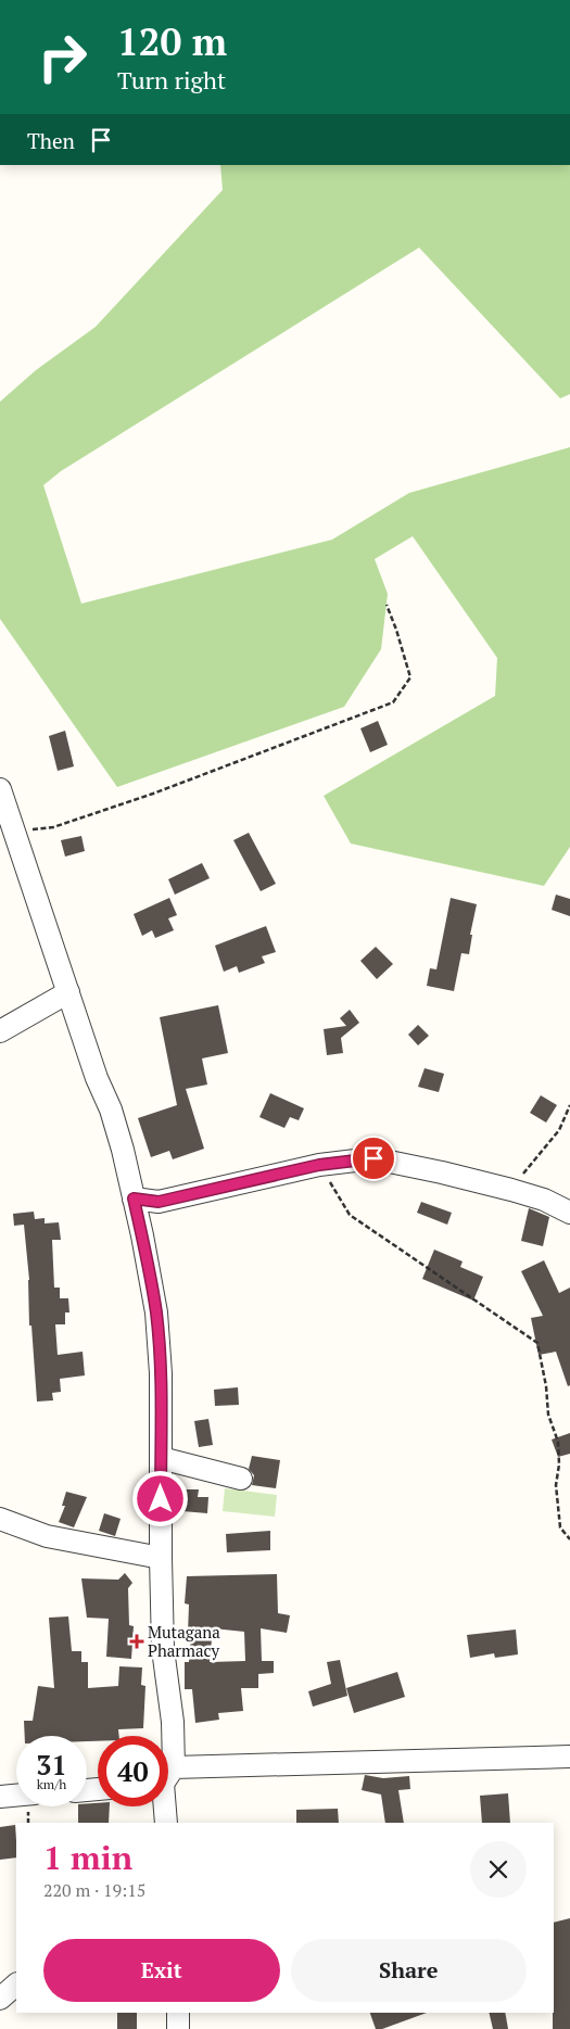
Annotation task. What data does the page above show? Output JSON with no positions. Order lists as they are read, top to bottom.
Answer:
{
  "places": {
    "health": ["Mutagana Pharmacy"]
  },
  "page": {
    "turn": ["120 m", "Turn right"],
    "then": "Then",
    "speed": "31 km/h",
    "limit": "40",
    "heading": ["1 min", "220 m · 19:15"],
    "buttons": ["Exit", "Share"]
  }
}
